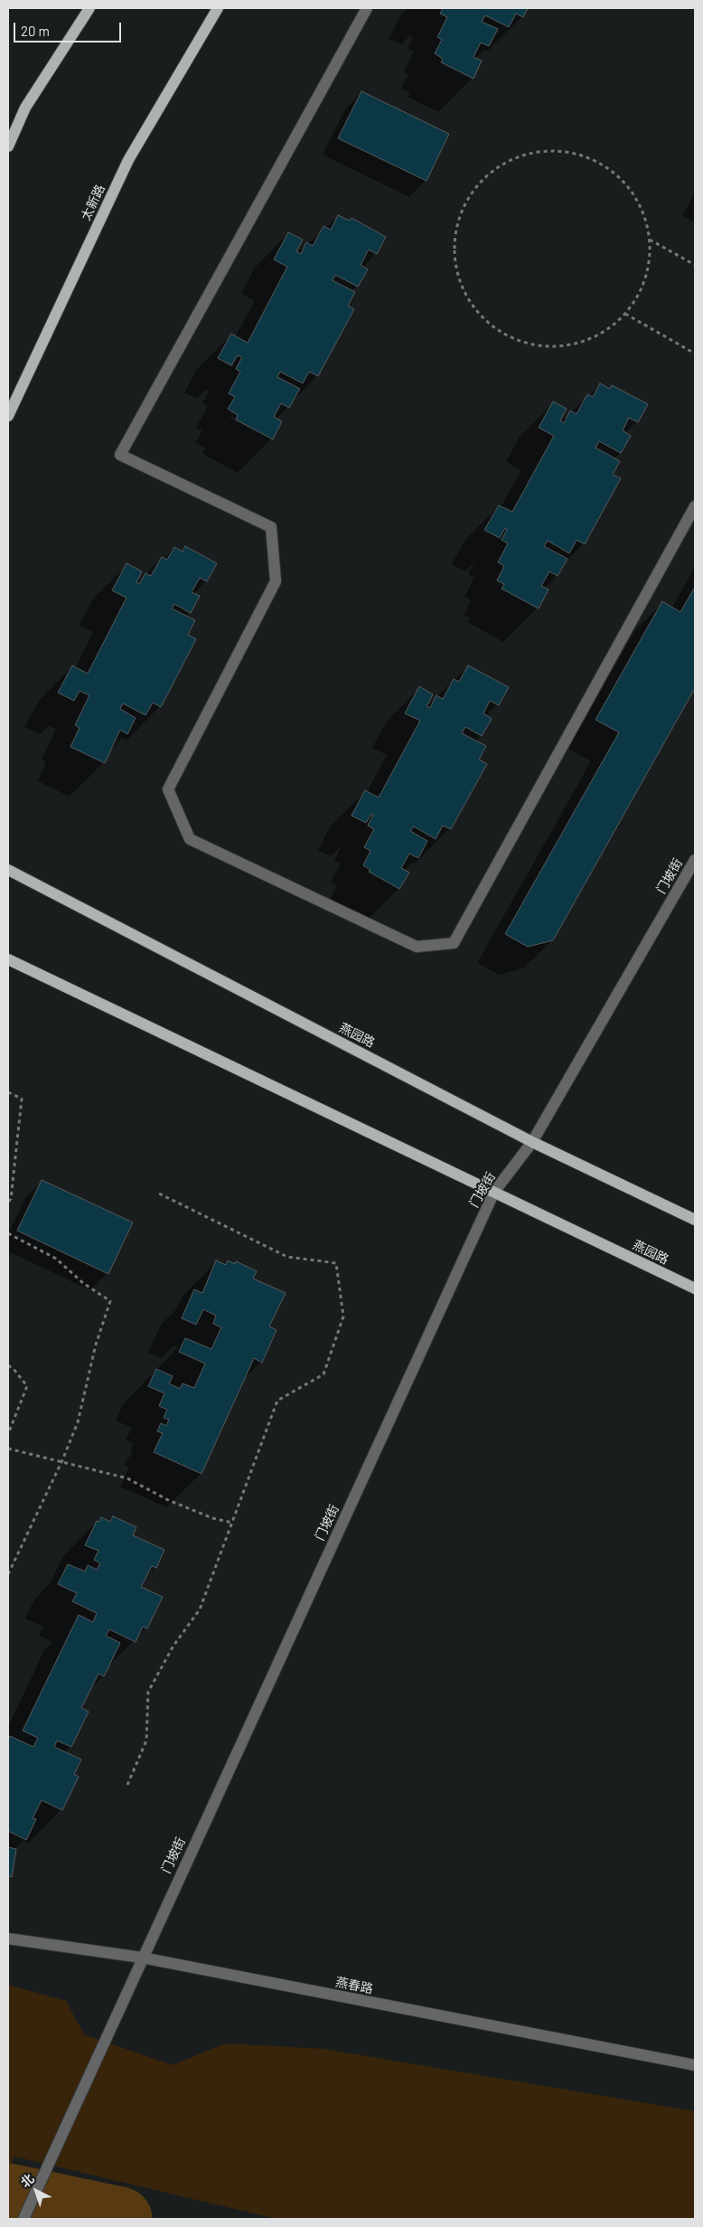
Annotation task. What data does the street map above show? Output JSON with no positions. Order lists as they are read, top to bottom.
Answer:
{
  "streets": {
    "main road": ["太新路", "燕园路"],
    "street": ["门坡街", "燕春路"]
  },
  "crossings": [
    ["门坡街", "燕园路"],
    ["门坡街", "燕春路"]
  ],
  "scale_bar": "20 m",
  "north": "top left"
}
